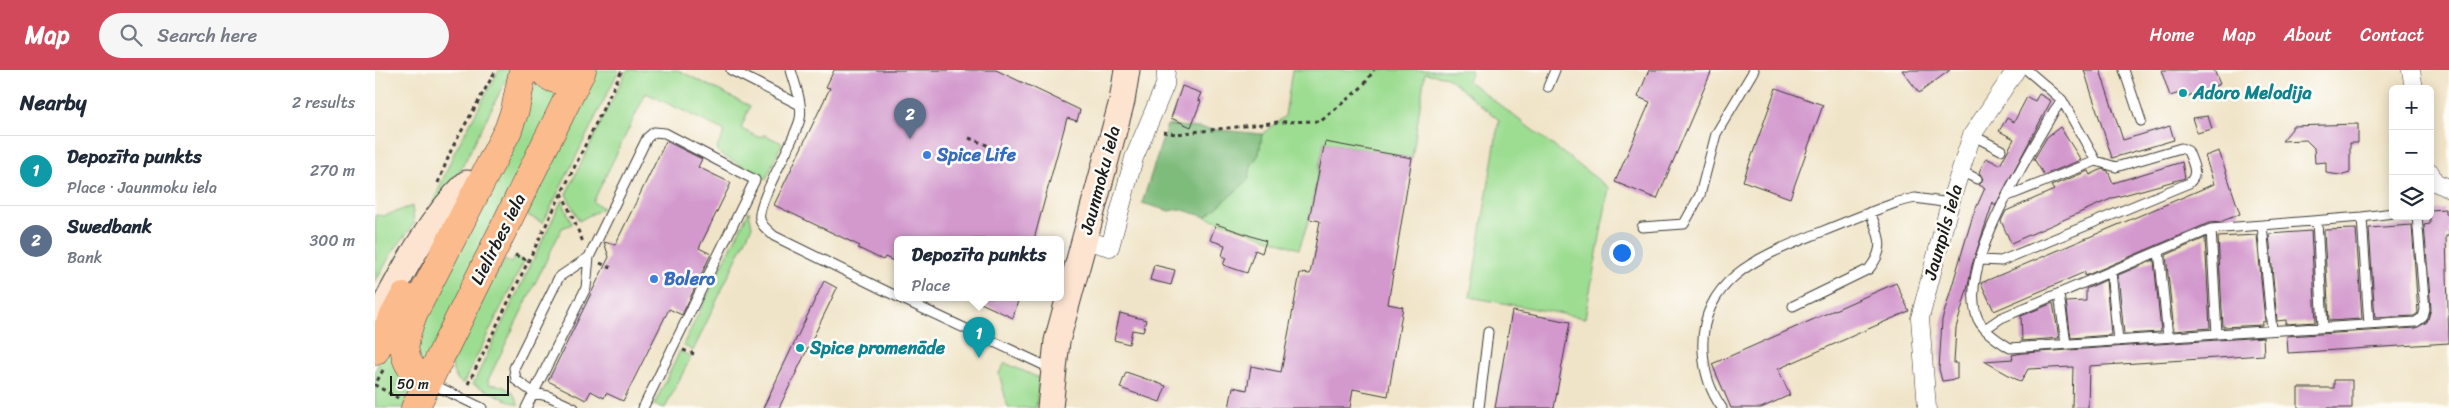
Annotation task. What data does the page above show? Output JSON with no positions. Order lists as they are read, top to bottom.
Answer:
{
  "streets": {
    "main road": ["Lielirbes iela"],
    "street": ["Jaunmoku iela", "Jaunpils iela"]
  },
  "places": [
    "Adoro Melodija",
    "Spice Life",
    "Bolero",
    "Spice promenāde"
  ],
  "scale_bar": "50 m",
  "page": {
    "header": "Map",
    "search": "Search here",
    "nav": [
      "Home",
      "Map",
      "About",
      "Contact"
    ],
    "heading": ["Nearby", "2 results"],
    "map_buttons": ["+", "−"],
    "pins": ["2", "1"],
    "list": [
      {
        "mark": "1",
        "name": "Depozīta punkts",
        "note": "Place · Jaunmoku iela",
        "value": "270 m"
      },
      {
        "mark": "2",
        "name": "Swedbank",
        "note": "Bank",
        "value": "300 m"
      }
    ],
    "popup": ["Depozīta punkts", "Place"],
    "scale": "50 m"
  }
}
